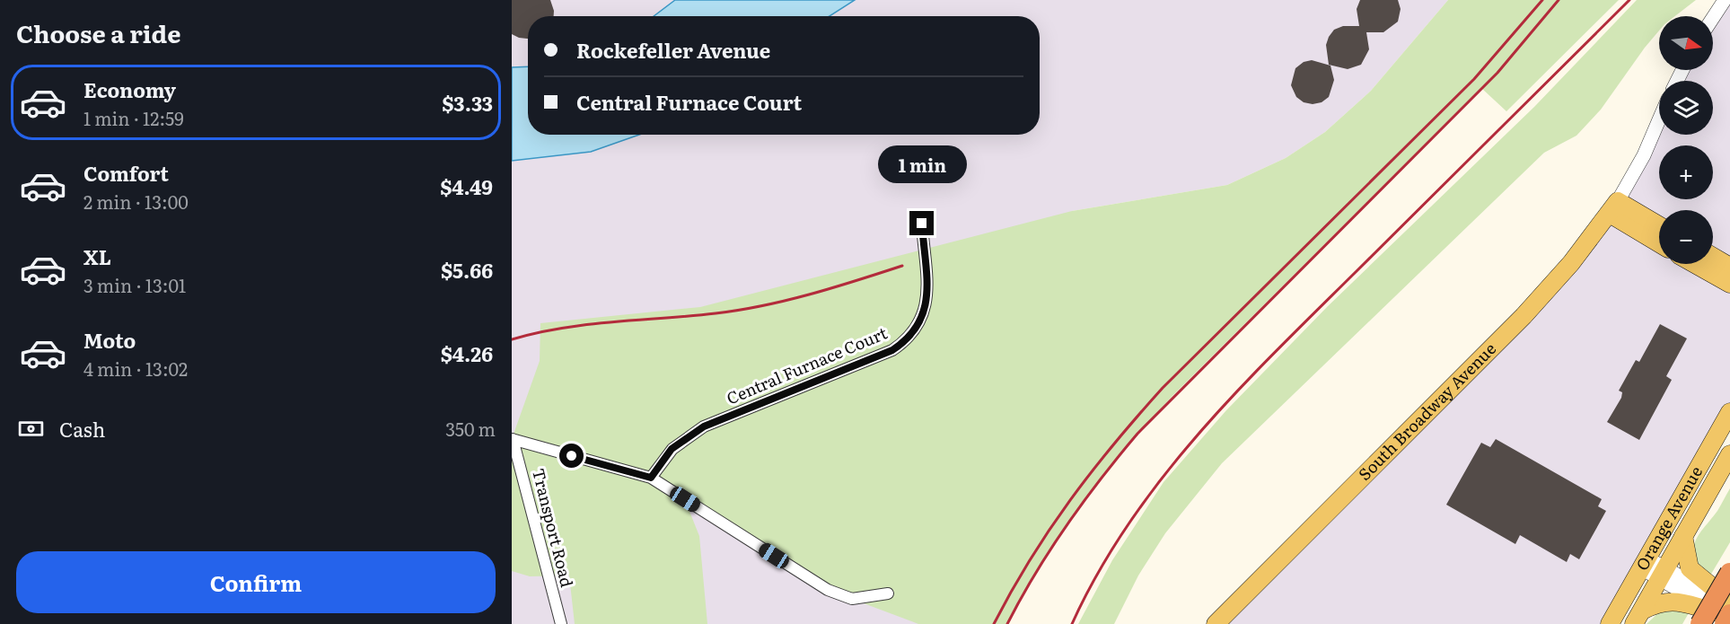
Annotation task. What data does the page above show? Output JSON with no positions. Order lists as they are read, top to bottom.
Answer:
{
  "streets": {
    "main road": ["South Broadway Avenue", "Orange Avenue"],
    "street": ["Central Furnace Court", "Transport Road"]
  },
  "north": "right",
  "page": {
    "heading": "Choose a ride",
    "map_buttons": ["+", "−"],
    "banner": ["Rockefeller Avenue", "Central Furnace Court"],
    "list": [
      {
        "name": "Economy",
        "note": "1 min · 12:59",
        "value": "$3.33"
      },
      {
        "name": "Comfort",
        "note": "2 min · 13:00",
        "value": "$4.49"
      },
      {
        "name": "XL",
        "note": "3 min · 13:01",
        "value": "$5.66"
      },
      {
        "name": "Moto",
        "note": "4 min · 13:02",
        "value": "$4.26"
      }
    ],
    "bubble": "1 min",
    "pay": ["Cash", "350 m"],
    "buttons": "Confirm"
  }
}
